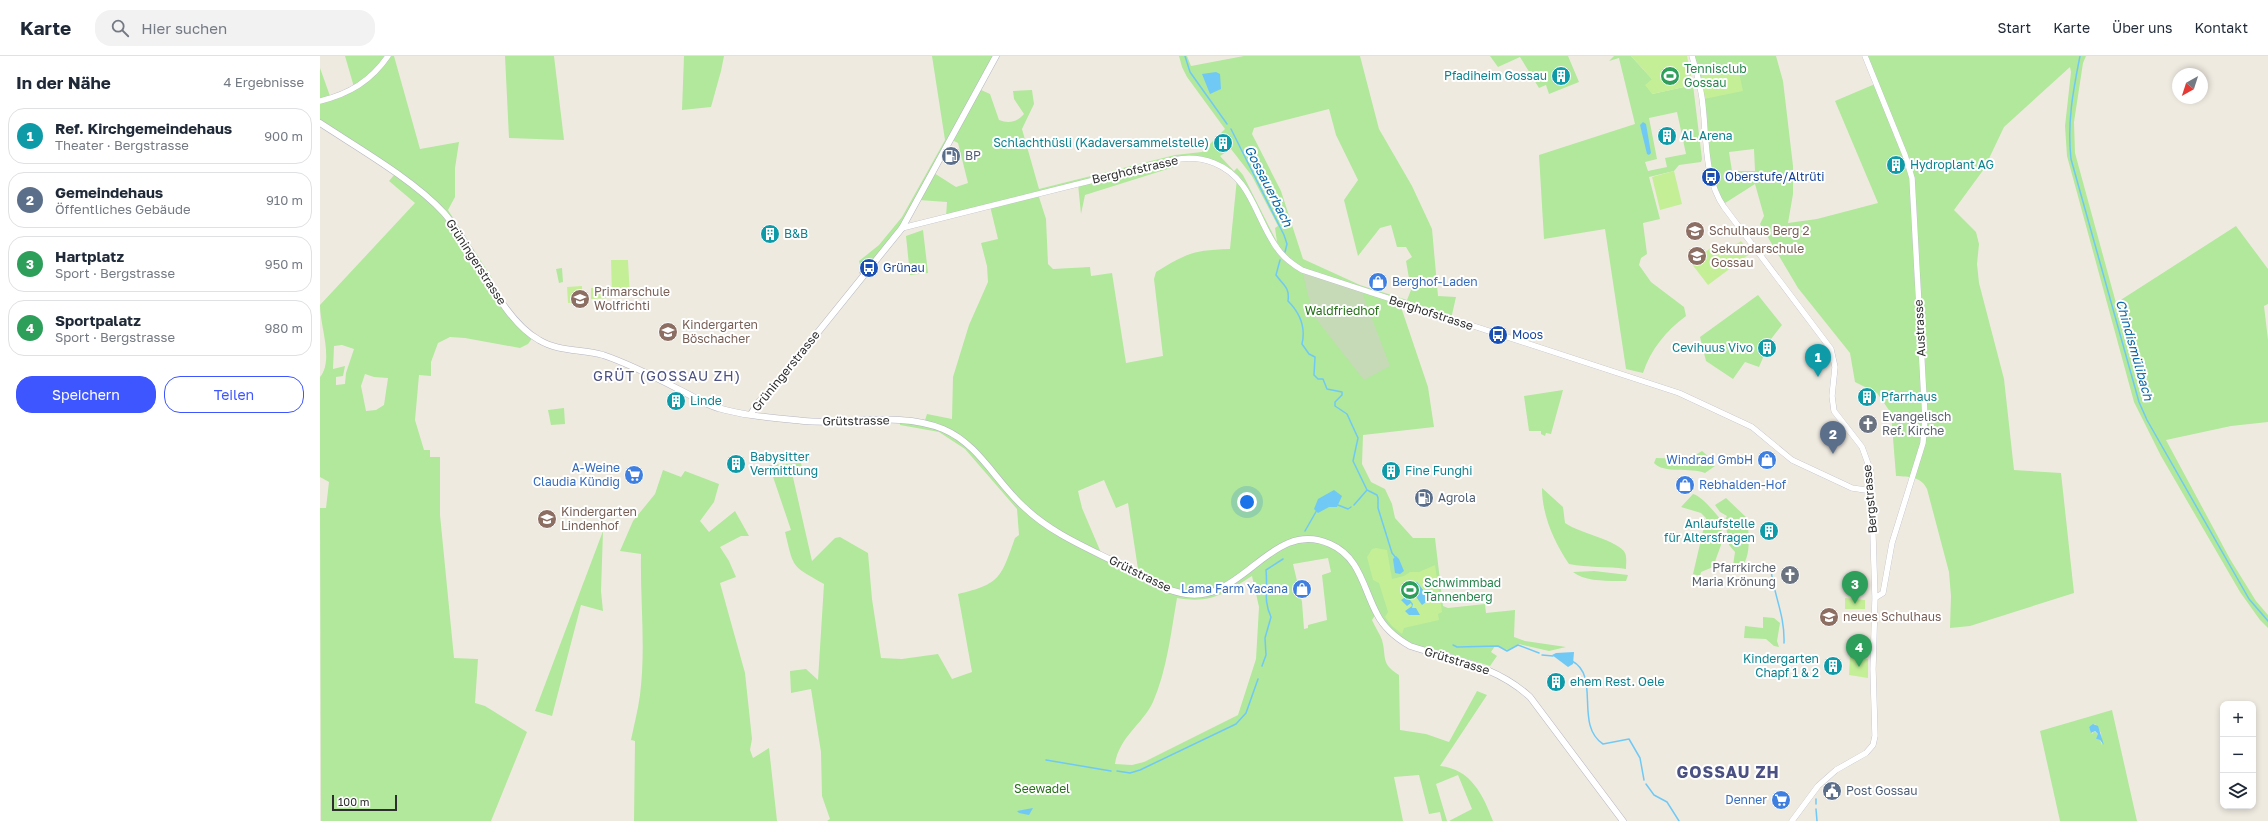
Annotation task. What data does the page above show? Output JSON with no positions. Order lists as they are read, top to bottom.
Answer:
{
  "streets": {
    "main road": ["Grüningerstrasse", "Grütstrasse"],
    "street": ["Berghofstrasse", "Austrasse", "Bergstrasse"]
  },
  "crossings": [
    ["Berghofstrasse", "Grüningerstrasse"],
    ["Berghofstrasse", "Bergstrasse"],
    ["Grüningerstrasse", "Grütstrasse"],
    ["Austrasse", "Bergstrasse"]
  ],
  "districts": ["GRÜT (GOSSAU ZH)", "GOSSAU ZH"],
  "water": ["Gossauerbach", "Chindismülibach"],
  "parks": ["Waldfriedhof", "Seewadel"],
  "places": {
    "building": [
      "Pfadiheim Gossau",
      "AL Arena",
      "Schlachthüsli (Kadaversammelstelle)",
      "Hydroplant AG",
      "B&B",
      "Cevihuus Vivo",
      "Pfarrhaus",
      "Linde",
      "Babysitter Vermittlung",
      "Fine Funghi",
      "Anlaufstelle für Altersfragen",
      "Kindergarten Chapf 1 & 2",
      "ehem Rest. Oele"
    ],
    "sports": ["Tennisclub Gossau", "Schwimmbad Tannenberg"],
    "fuel station": ["BP", "Agrola"],
    "bus stop": ["Oberstufe/Altrüti", "Grünau", "Moos"],
    "school or university": [
      "Schulhaus Berg 2",
      "Sekundarschule Gossau",
      "Primarschule Wolfrichti",
      "Kindergarten Böschacher",
      "Kindergarten Lindenhof",
      "neues Schulhaus"
    ],
    "shop": [
      "Berghof-Laden",
      "Windrad GmbH",
      "Rebhalden-Hof",
      "Lama Farm Yacana"
    ],
    "church": ["Evangelisch Ref. Kirche", "Pfarrkirche Maria Krönung"],
    "supermarket": ["A-Weine Claudia Kündig", "Denner"],
    "public building": ["Post Gossau"]
  },
  "scale_bar": "100 m",
  "north": "bottom left",
  "page": {
    "header": "Karte",
    "search": "Hier suchen",
    "nav": [
      "Start",
      "Karte",
      "Über uns",
      "Kontakt"
    ],
    "heading": ["In der Nähe", "4 Ergebnisse"],
    "list": [
      {
        "mark": "1",
        "name": "Ref. Kirchgemeindehaus",
        "note": "Theater · Bergstrasse",
        "value": "900 m"
      },
      {
        "mark": "2",
        "name": "Gemeindehaus",
        "note": "Öffentliches Gebäude",
        "value": "910 m"
      },
      {
        "mark": "3",
        "name": "Hartplatz",
        "note": "Sport · Bergstrasse",
        "value": "950 m"
      },
      {
        "mark": "4",
        "name": "Sportpalatz",
        "note": "Sport · Bergstrasse",
        "value": "980 m"
      }
    ],
    "pins": [
      "1",
      "2",
      "3",
      "4"
    ],
    "buttons": ["Speichern", "Teilen"],
    "map_buttons": ["+", "−"],
    "scale": "100 m"
  }
}
